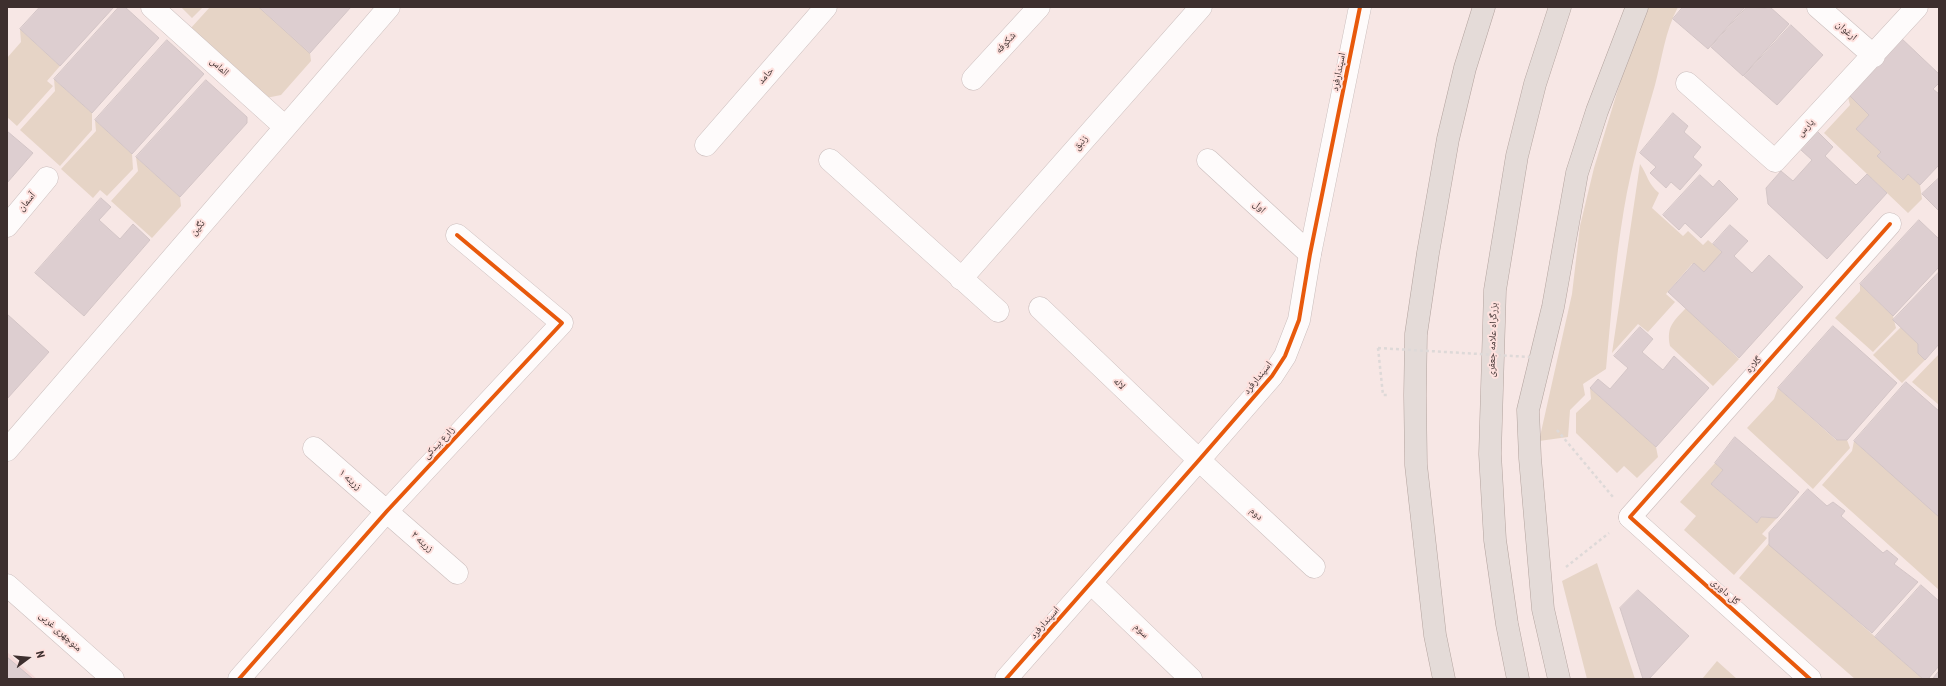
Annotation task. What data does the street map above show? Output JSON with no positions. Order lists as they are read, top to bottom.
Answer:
{
  "streets": {
    "highway": ["بزرگراه علامه جعفری"],
    "street": [
      "ارغوان",
      "شکوفه",
      "الماس",
      "اسپندارفرد",
      "حامد",
      "پارس",
      "زنبق",
      "آسمان",
      "اول",
      "نگین",
      "گلاره",
      "لاله",
      "زارع بیدکی",
      "زرینه ۱",
      "دوم",
      "زرینه ۲",
      "گل داوری",
      "سوم",
      "منوچهری غربی"
    ]
  },
  "crossings": [
    ["ارغوان", "پارس"],
    ["الماس", "نگین"],
    ["اسپندارفرد", "اول"],
    ["اسپندارفرد", "لاله"],
    ["اسپندارفرد", "دوم"],
    ["اسپندارفرد", "سوم"],
    ["گلاره", "گل داوری"],
    ["لاله", "دوم"],
    ["زارع بیدکی", "زرینه ۱"],
    ["زارع بیدکی", "زرینه ۲"],
    ["زرینه ۱", "زرینه ۲"]
  ],
  "north": "right"
}
